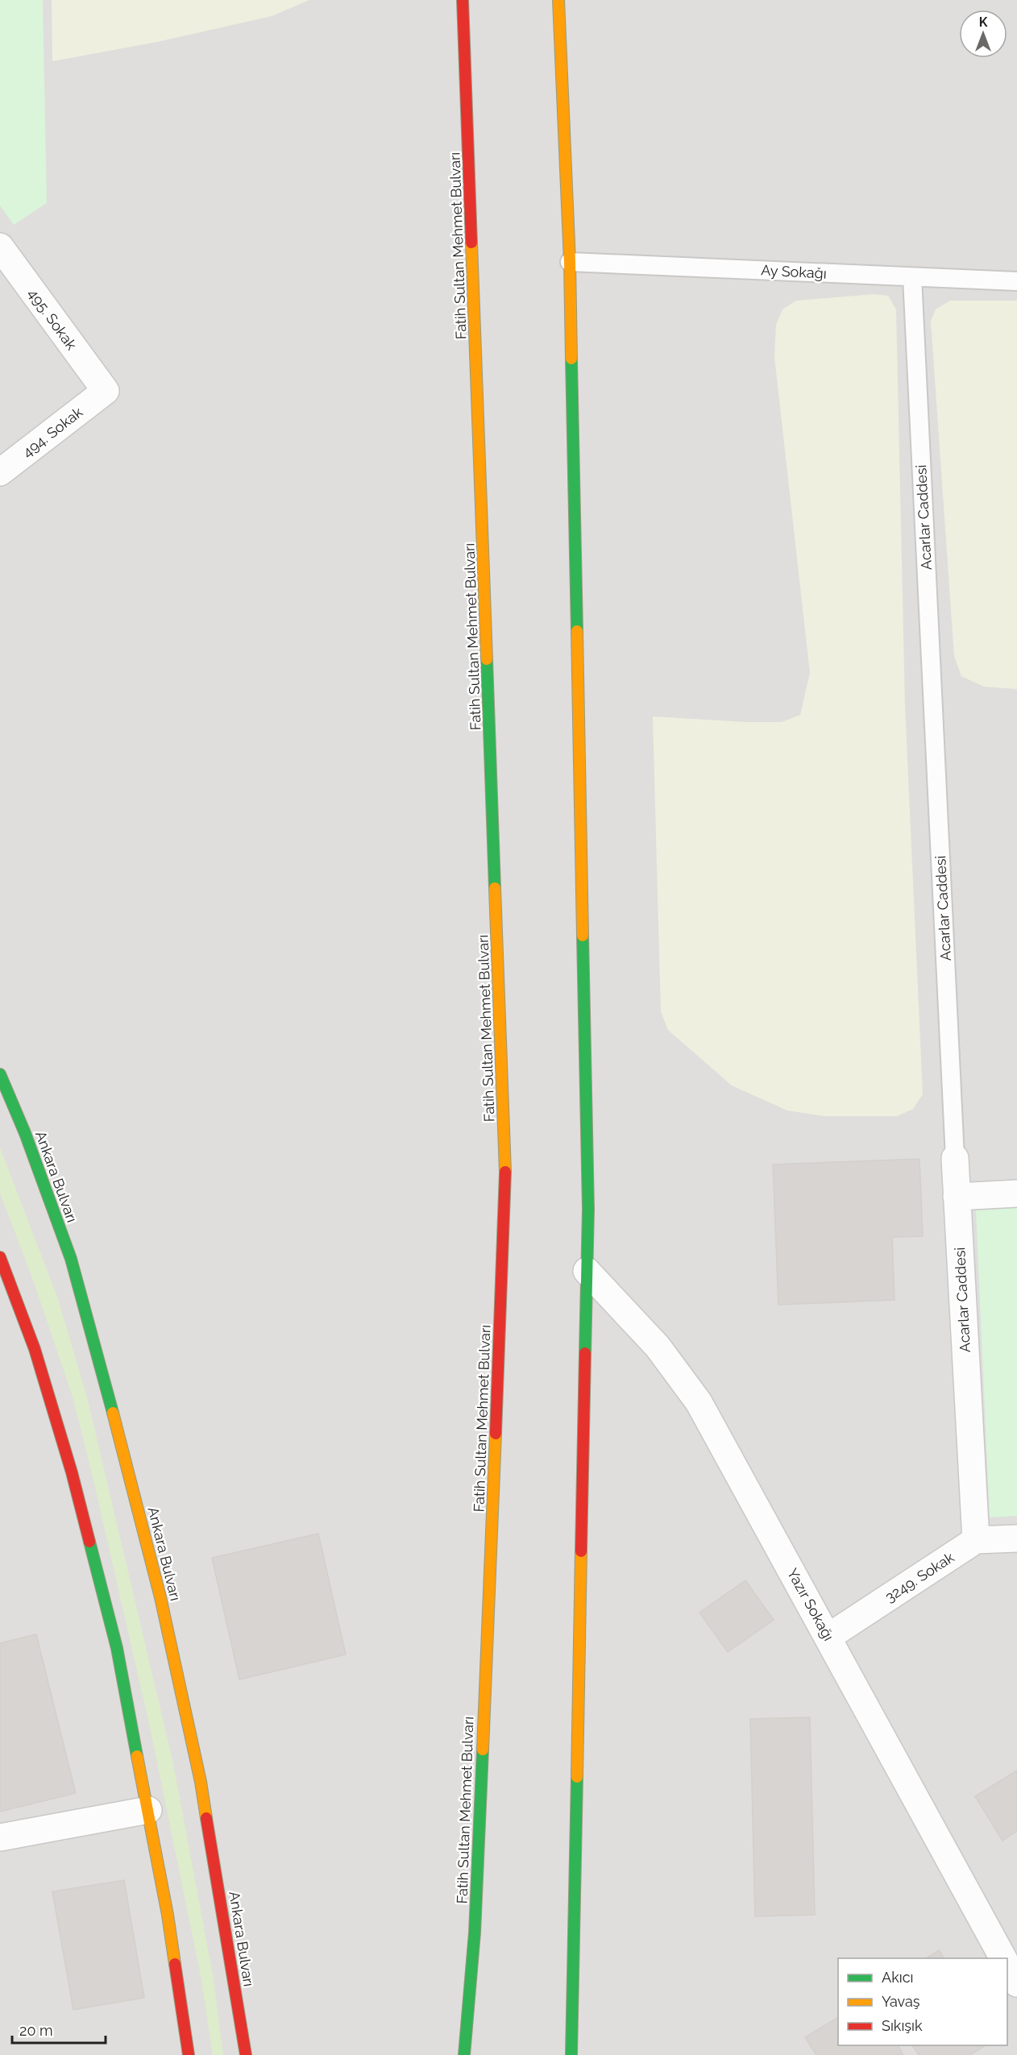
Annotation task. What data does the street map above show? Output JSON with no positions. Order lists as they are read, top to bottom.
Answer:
{
  "streets": {
    "main road": ["Fatih Sultan Mehmet Bulvarı", "Ankara Bulvarı"],
    "street": [
      "495. Sokak",
      "494. Sokak",
      "Acarlar Caddesi",
      "3249. Sokak",
      "Yazır Sokağı"
    ],
    "lane": ["Ay Sokağı"]
  },
  "crossings": [
    ["Ay Sokağı", "Acarlar Caddesi"],
    ["495. Sokak", "494. Sokak"],
    ["Acarlar Caddesi", "3249. Sokak"],
    ["3249. Sokak", "Yazır Sokağı"]
  ],
  "legend": ["Akıcı", "Yavaş", "Sıkışık"],
  "scale_bar": "20 m",
  "north": "top"
}
